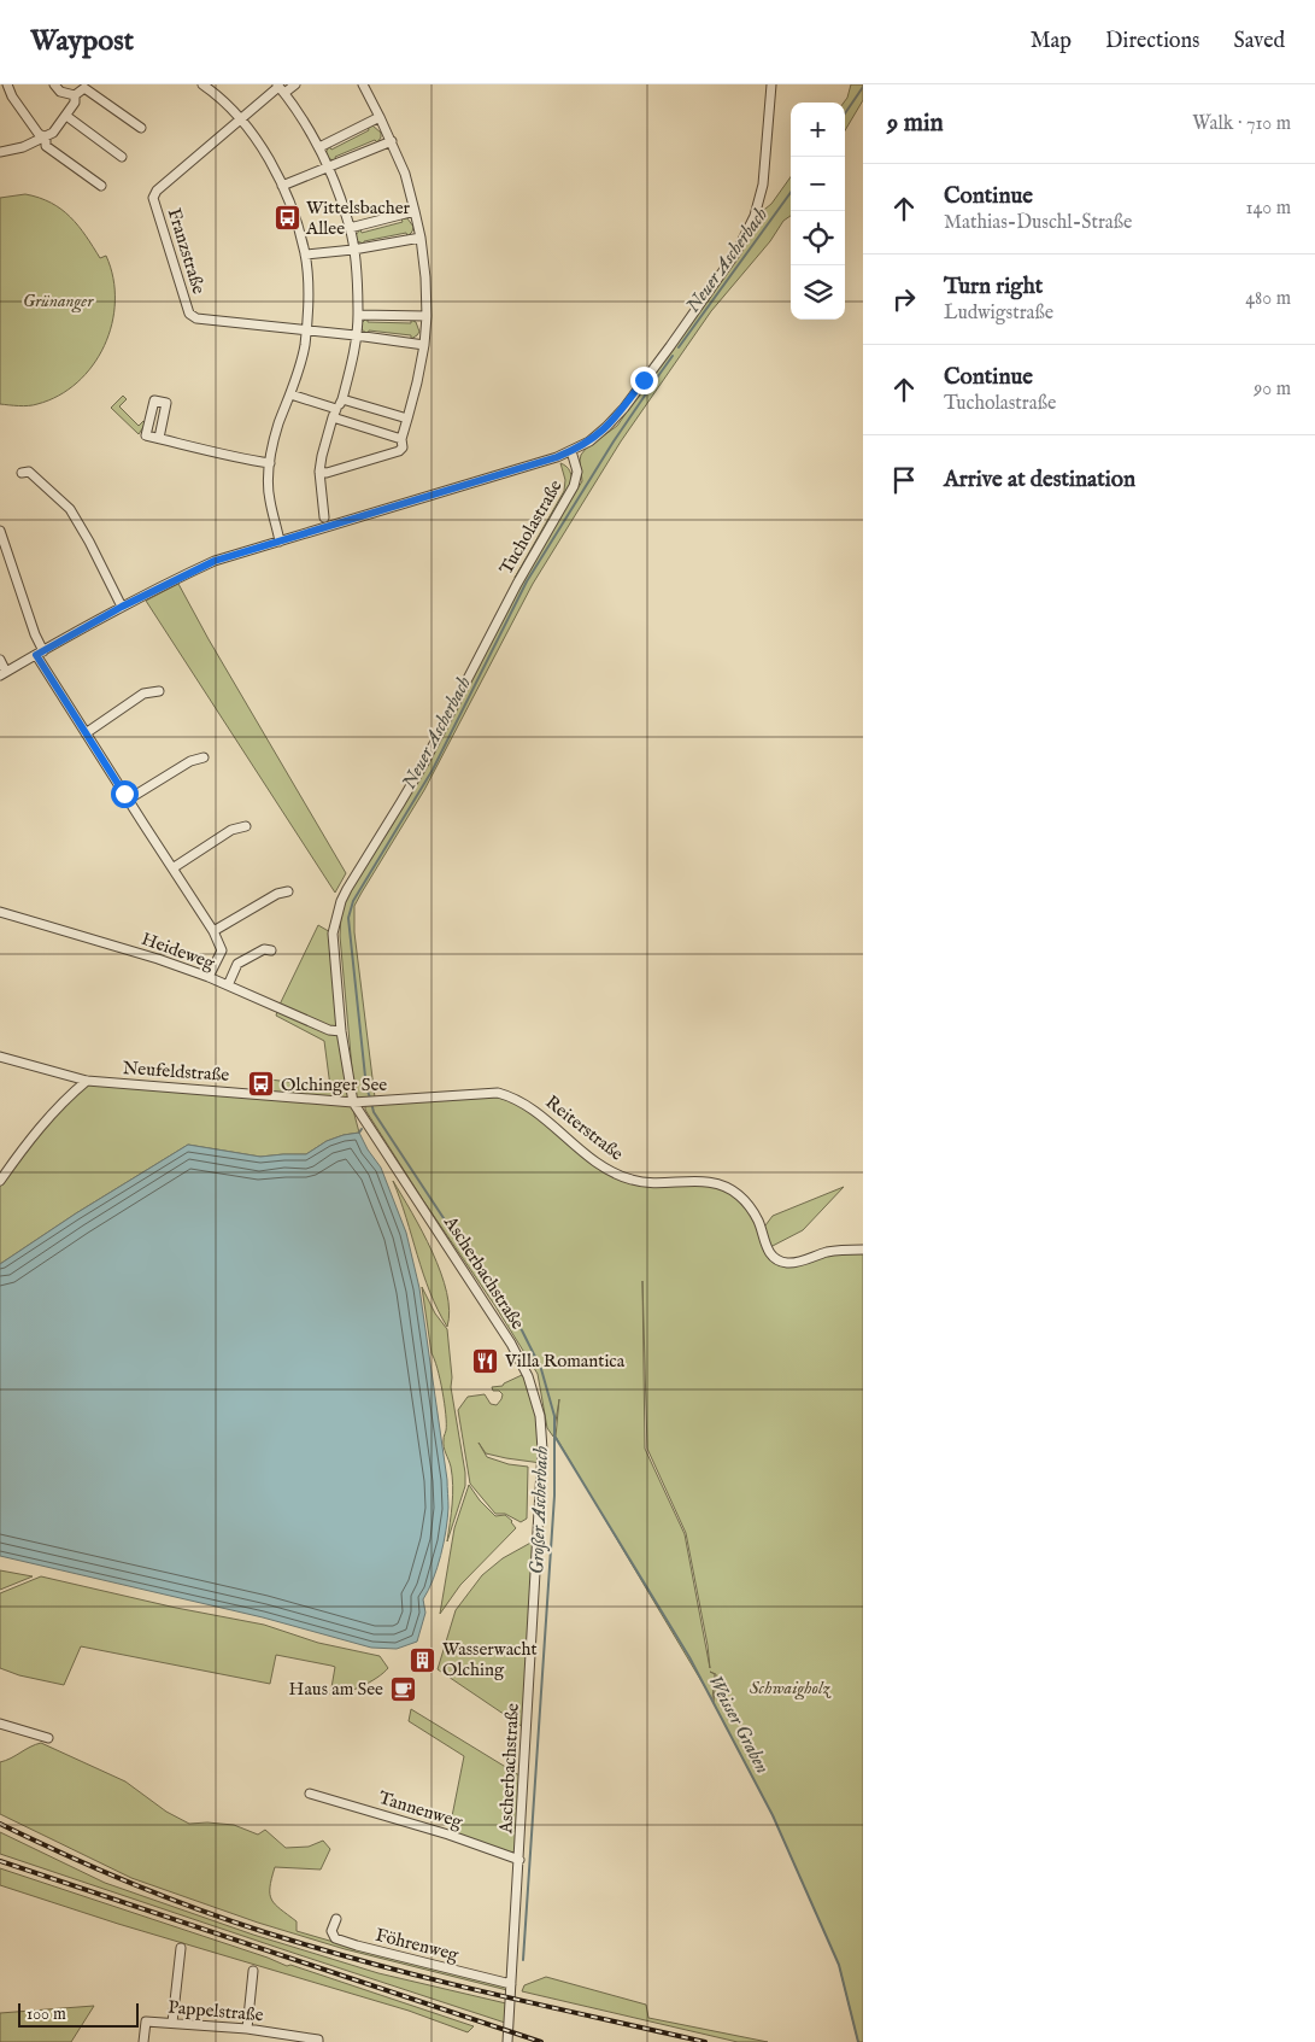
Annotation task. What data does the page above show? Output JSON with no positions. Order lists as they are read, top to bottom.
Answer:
{
  "streets": {
    "street": [
      "Franzstraße",
      "Tucholastraße",
      "Heideweg",
      "Neufeldstraße",
      "Reiterstraße",
      "Ascherbachstraße",
      "Tannenweg",
      "Föhrenweg",
      "Pappelstraße"
    ]
  },
  "crossings": [
    ["Tucholastraße", "Ascherbachstraße"],
    ["Heideweg", "Ascherbachstraße"],
    ["Neufeldstraße", "Reiterstraße"],
    ["Neufeldstraße", "Ascherbachstraße"],
    ["Reiterstraße", "Ascherbachstraße"],
    ["Ascherbachstraße", "Tannenweg"],
    ["Ascherbachstraße", "Föhrenweg"]
  ],
  "water": ["Neuer Ascherbach", "Großer Ascherbach", "Weisser Graben"],
  "parks": ["Grünanger", "Schwaigholz"],
  "places": {
    "bus stop": ["Wittelsbacher Allee", "Olchinger See"],
    "restaurant": ["Villa Romantica"],
    "building": ["Wasserwacht Olching"],
    "cafe": ["Haus am See"]
  },
  "scale_bar": "100 m",
  "page": {
    "header": "Waypost",
    "nav": ["Map", "Directions", "Saved"],
    "heading": ["9 min", "Walk · 710 m"],
    "map_buttons": ["+", "−"],
    "list": [
      ["Continue", "Mathias-Duschl-Straße", "140 m"],
      ["Turn right", "Ludwigstraße", "480 m"],
      ["Continue", "Tucholastraße", "90 m"],
      "Arrive at destination"
    ],
    "scale": "100 m"
  }
}
